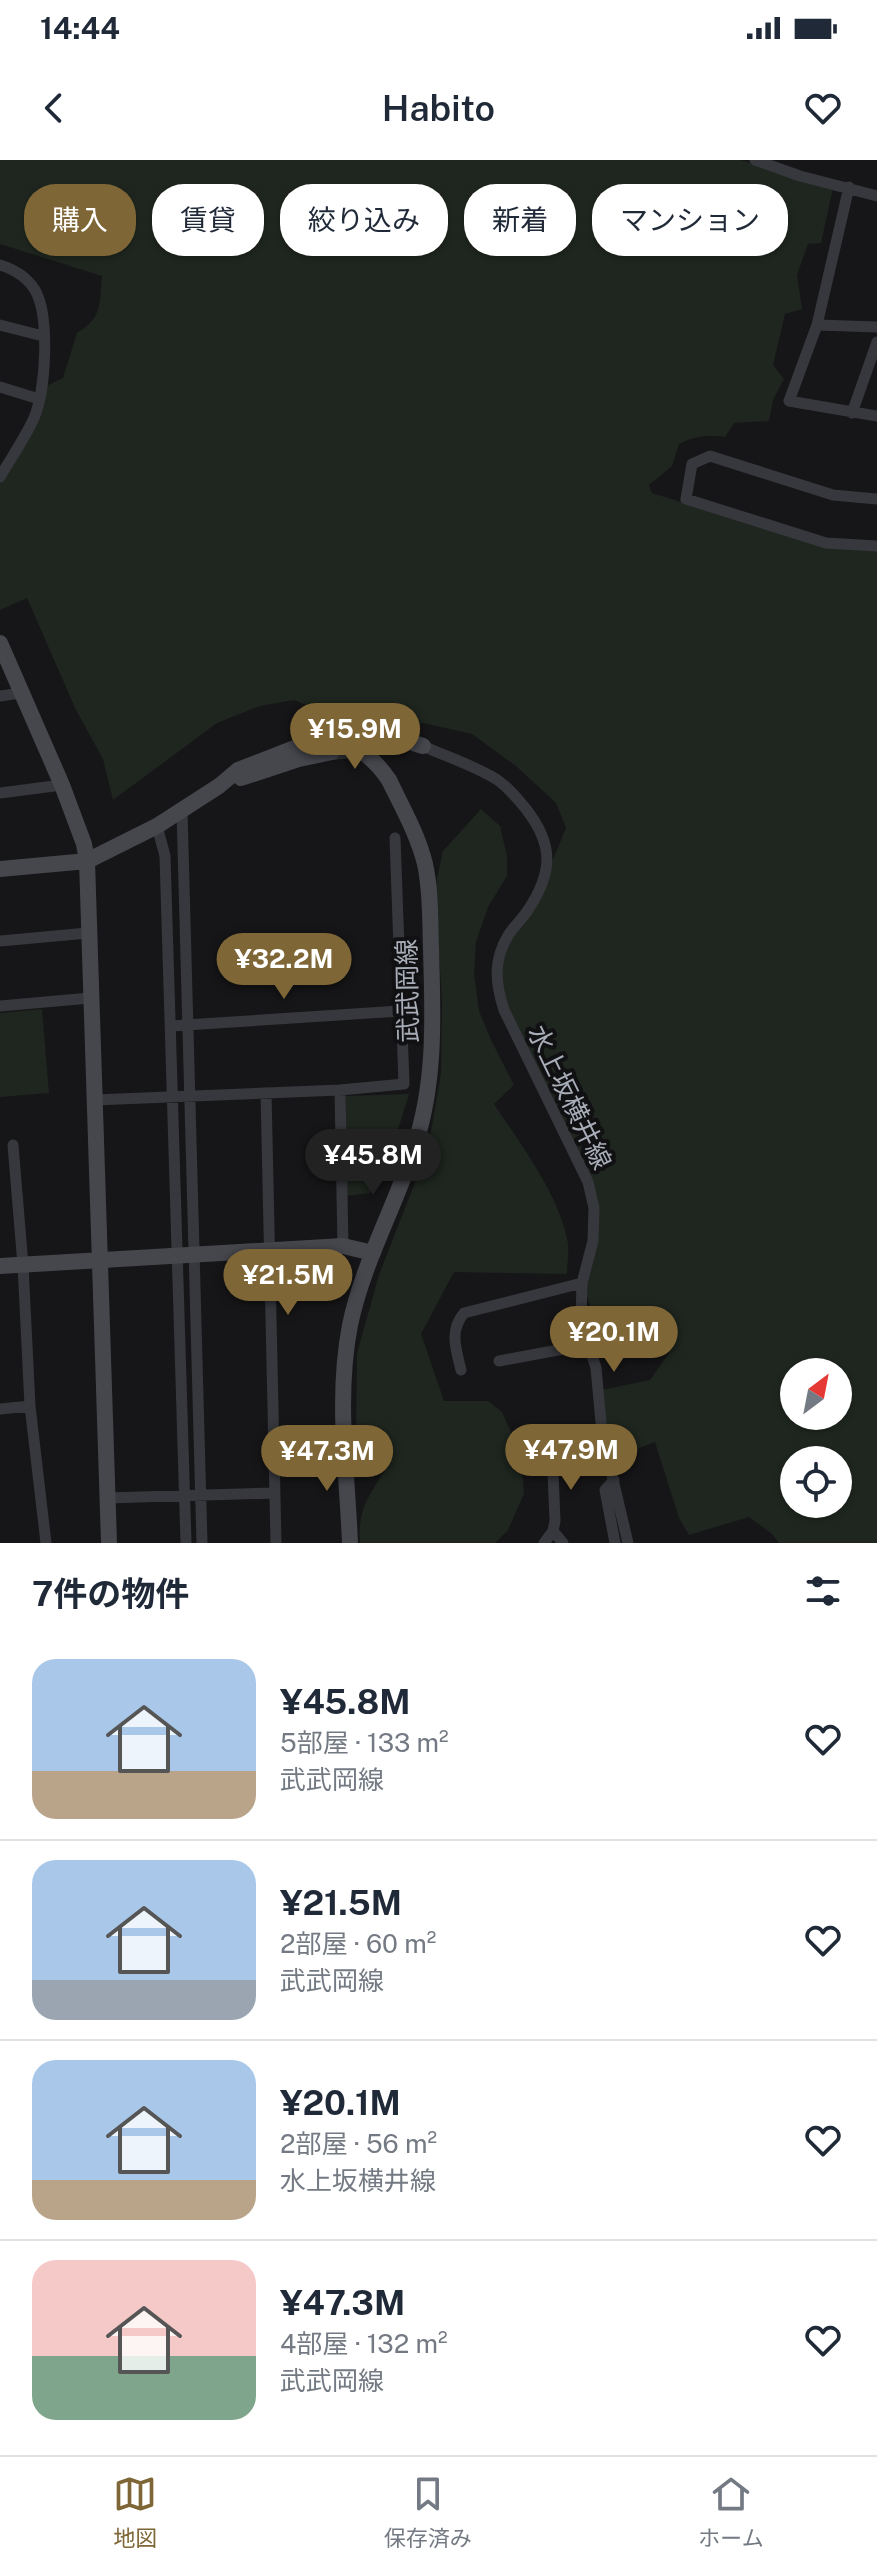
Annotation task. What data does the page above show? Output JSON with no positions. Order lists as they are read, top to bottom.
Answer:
{
  "streets": {
    "street": ["武武岡線", "水上坂横井線"]
  },
  "north": "top right",
  "page": {
    "status": "14:44",
    "header": "Habito",
    "chip": [
      "購入",
      "賃貸",
      "絞り込み",
      "新着",
      "マンション"
    ],
    "price": [
      "¥15.9M",
      "¥32.2M",
      "¥45.8M",
      "¥21.5M",
      "¥20.1M",
      "¥47.9M",
      "¥47.3M"
    ],
    "heading": "7件の物件",
    "list": [
      {
        "name": "¥45.8M",
        "note": "5部屋 · 133 m² · 武武岡線"
      },
      {
        "name": "¥21.5M",
        "note": "2部屋 · 60 m² · 武武岡線"
      },
      {
        "name": "¥20.1M",
        "note": "2部屋 · 56 m² · 水上坂横井線"
      },
      {
        "name": "¥47.3M",
        "note": "4部屋 · 132 m² · 武武岡線"
      }
    ],
    "tabs": ["地図", "保存済み", "ホーム"]
  }
}
